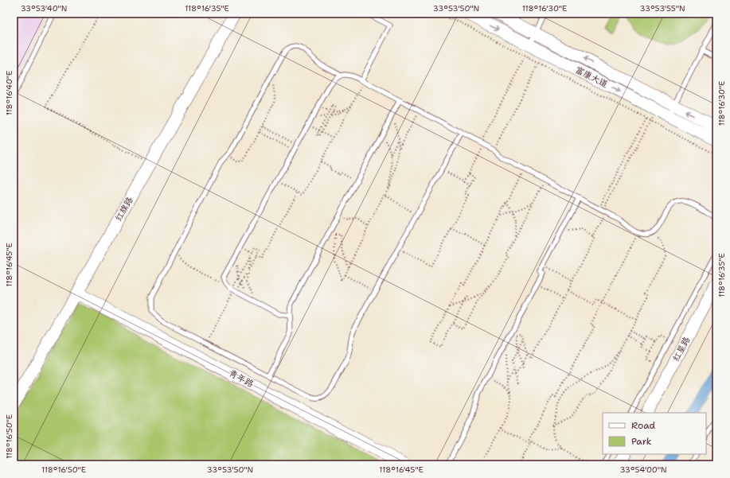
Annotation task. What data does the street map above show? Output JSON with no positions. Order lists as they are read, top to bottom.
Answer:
{
  "streets": {
    "street": [
      "富康大道",
      "红旗路",
      "红星路",
      "青年路"
    ]
  },
  "crossings": [
    ["红旗路", "青年路"]
  ],
  "legend": ["Road", "Park"],
  "coordinates": [
    "33°53'40\"N",
    "118°16'35\"E",
    "33°53'50\"N",
    "118°16'30\"E",
    "33°53'55\"N",
    "118°16'40\"E",
    "118°16'45\"E",
    "118°16'50\"E",
    "33°54'00\"N"
  ]
}
